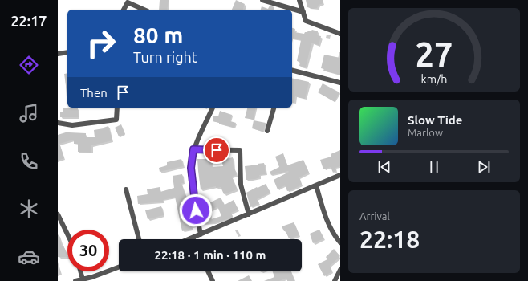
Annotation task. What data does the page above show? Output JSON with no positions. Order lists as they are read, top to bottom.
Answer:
{
  "page": {
    "tabs": "22:17",
    "turn": ["80 m", "Turn right"],
    "then": "Then",
    "song": ["Slow Tide", "Marlow"],
    "tile": ["Arrival", "22:18"],
    "limit": "30",
    "trip": "22:18 · 1 min · 110 m",
    "gauge": ["27", "km/h"]
  }
}
